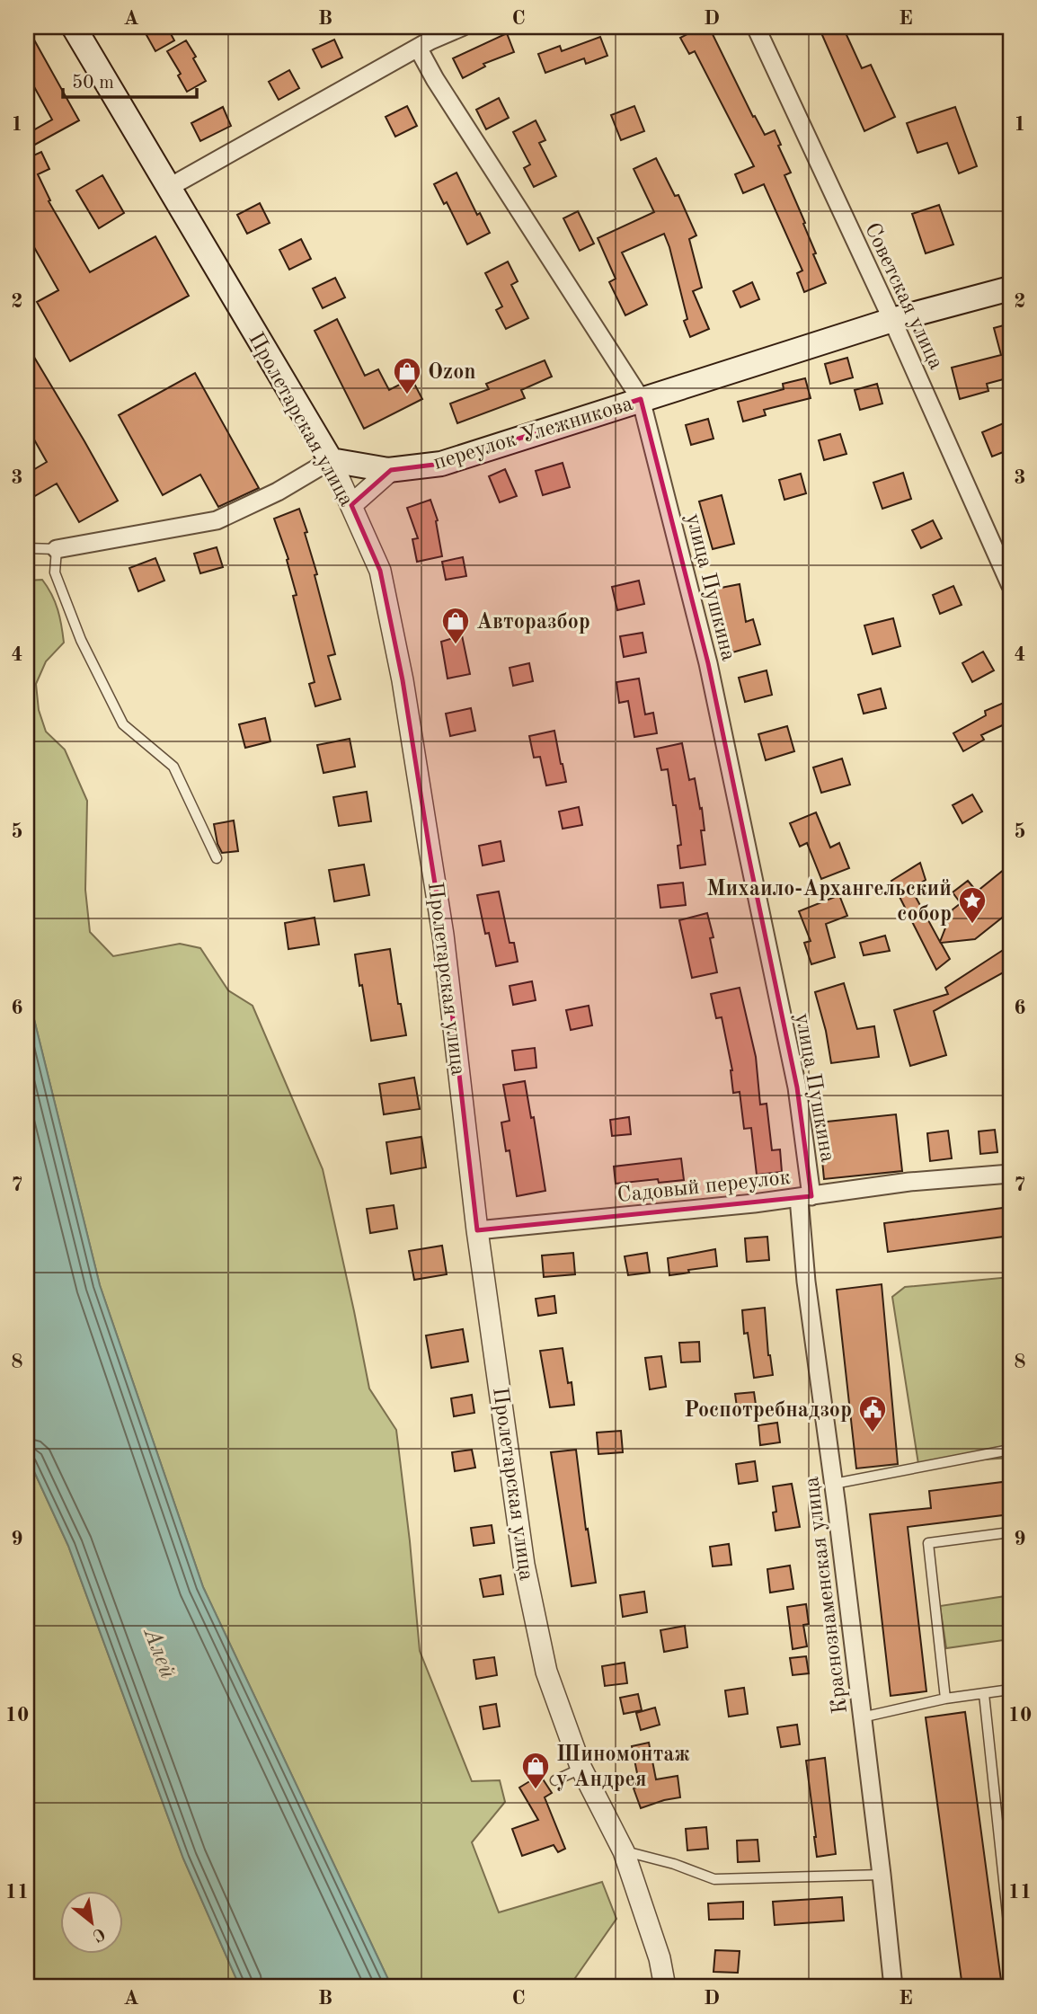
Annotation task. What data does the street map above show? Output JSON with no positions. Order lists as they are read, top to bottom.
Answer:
{
  "streets": {
    "main road": ["Пролетарская улица", "переулок Улежникова"],
    "street": [
      "Советская улица",
      "улица Пушкина",
      "Садовый переулок",
      "Краснознаменская улица"
    ]
  },
  "crossings": [
    ["Советская улица", "переулок Улежникова"],
    ["Пролетарская улица", "переулок Улежникова"],
    ["Пролетарская улица", "Садовый переулок"],
    ["переулок Улежникова", "улица Пушкина"],
    ["улица Пушкина", "Садовый переулок"],
    ["улица Пушкина", "Краснознаменская улица"],
    ["Садовый переулок", "Краснознаменская улица"]
  ],
  "water": ["Алей"],
  "places": {
    "shop": ["Ozon", "Авторазбор", "Шиномонтаж у Андрея"],
    "place": ["Михаило-Архангельский собор"],
    "public building": ["Роспотребнадзор"]
  },
  "scale_bar": "50 m",
  "north": "bottom right",
  "grid": {
    "columns": [
      "A",
      "B",
      "C",
      "D",
      "E"
    ],
    "rows": [
      "1",
      "2",
      "3",
      "4",
      "5",
      "6",
      "7",
      "8",
      "9",
      "10",
      "11"
    ]
  }
}
